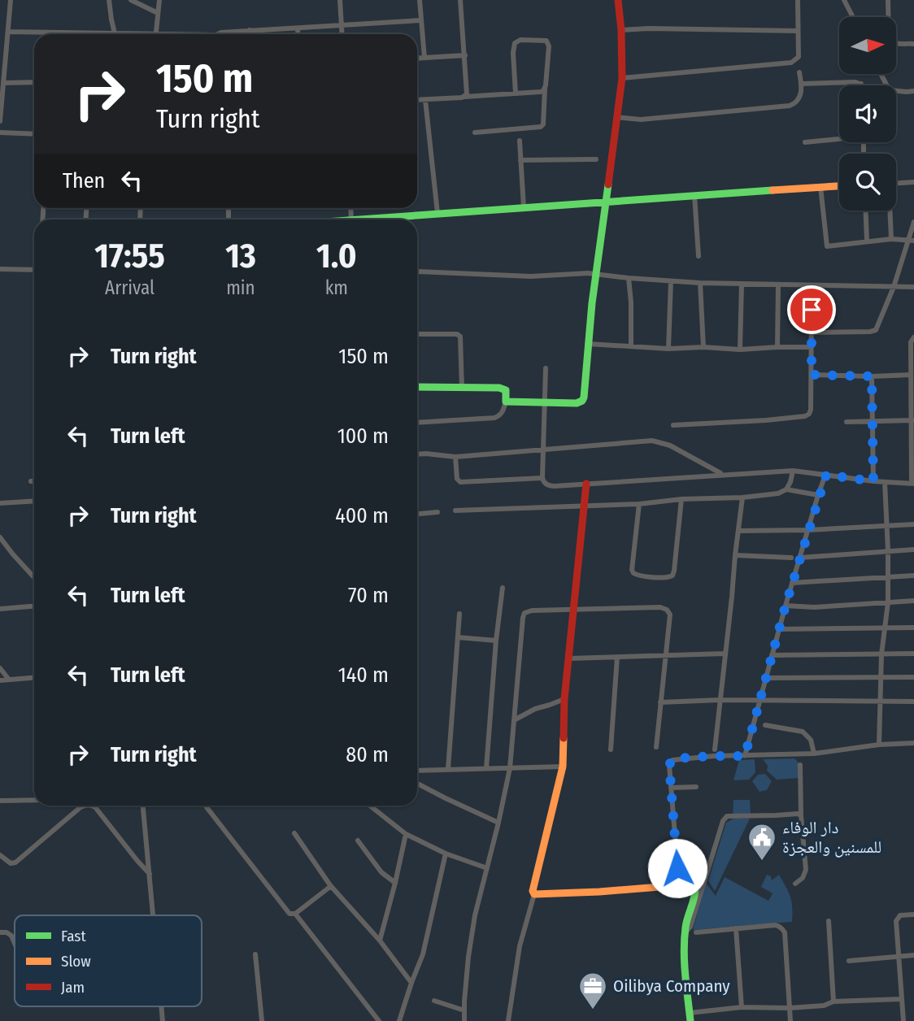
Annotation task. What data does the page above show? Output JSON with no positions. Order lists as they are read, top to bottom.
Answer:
{
  "places": {
    "public building": ["دار الوفاء للمسنين والعجزة"],
    "office": ["Oilibya Company"]
  },
  "legend": ["Fast", "Slow", "Jam"],
  "north": "right",
  "page": {
    "turn": ["150 m", "Turn right"],
    "then": "Then",
    "eta": [
      "17:55",
      "Arrival",
      "13",
      "min",
      "1.0",
      "km"
    ],
    "list": [
      {
        "name": "Turn right",
        "value": "150 m"
      },
      {
        "name": "Turn left",
        "value": "100 m"
      },
      {
        "name": "Turn right",
        "value": "400 m"
      },
      {
        "name": "Turn left",
        "value": "70 m"
      },
      {
        "name": "Turn left",
        "value": "140 m"
      },
      {
        "name": "Turn right",
        "value": "80 m"
      }
    ]
  }
}
